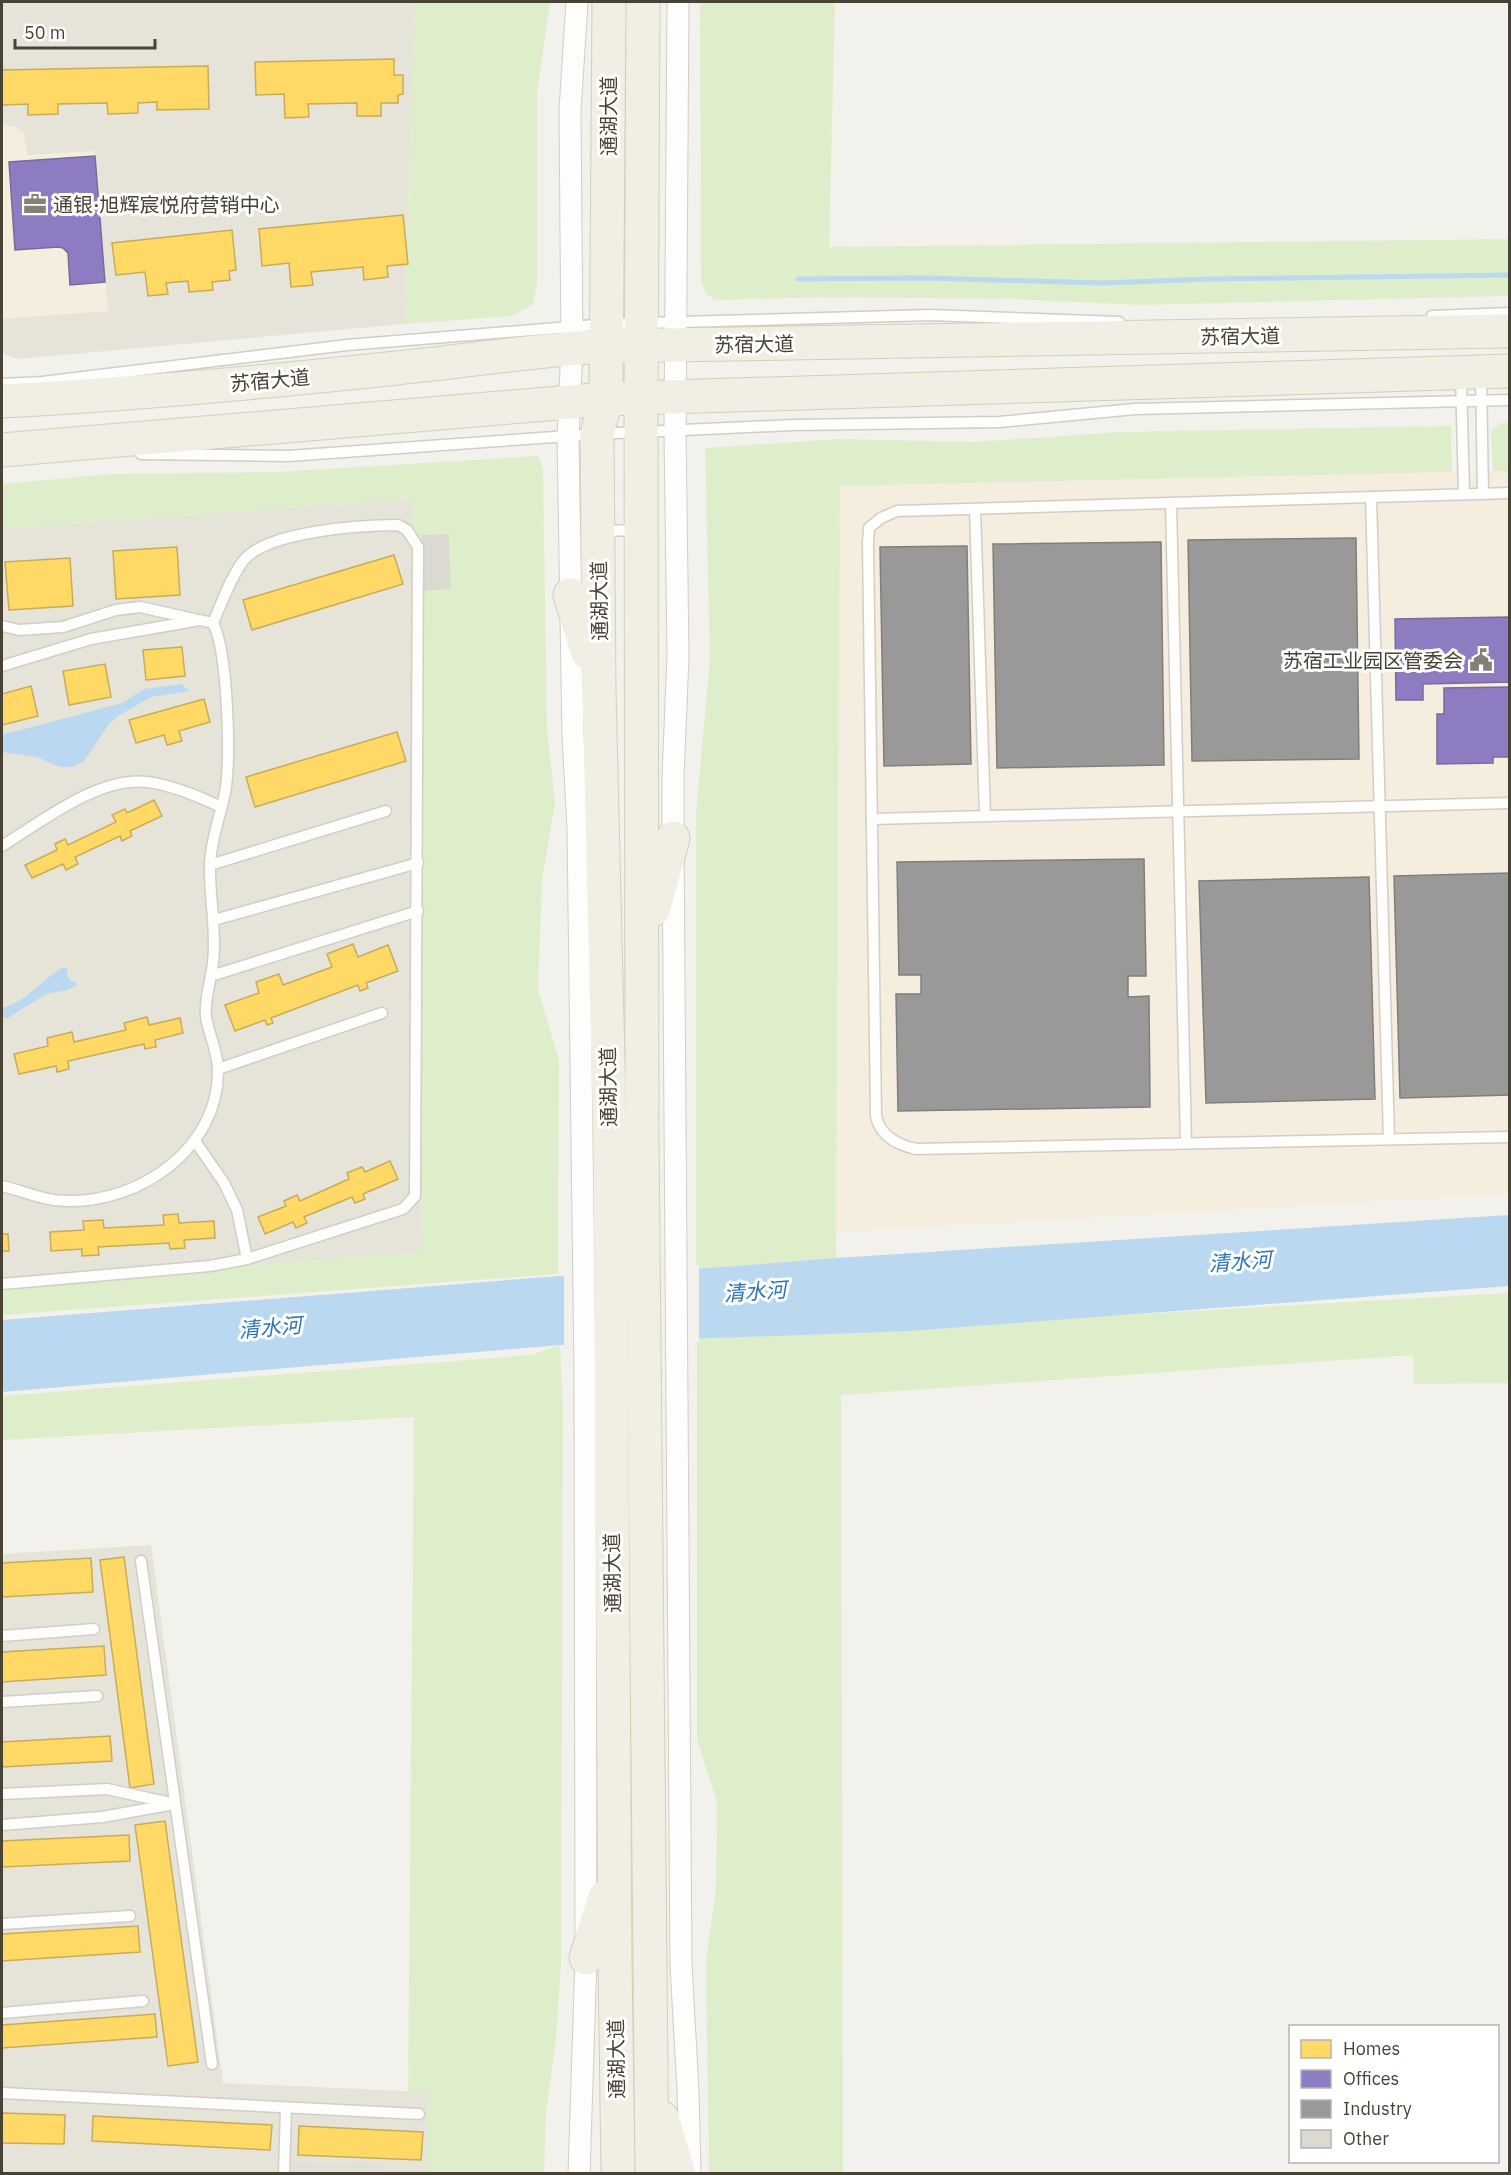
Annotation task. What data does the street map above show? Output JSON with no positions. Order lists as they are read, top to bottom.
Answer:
{
  "streets": {
    "main road": ["通湖大道", "苏宿大道"]
  },
  "crossings": [
    ["通湖大道", "苏宿大道"]
  ],
  "water": ["清水河"],
  "places": {
    "office": ["通银·旭辉宸悦府营销中心"],
    "public building": ["苏宿工业园区管委会"]
  },
  "legend": [
    "Homes",
    "Offices",
    "Industry",
    "Other"
  ],
  "scale_bar": "50 m"
}
